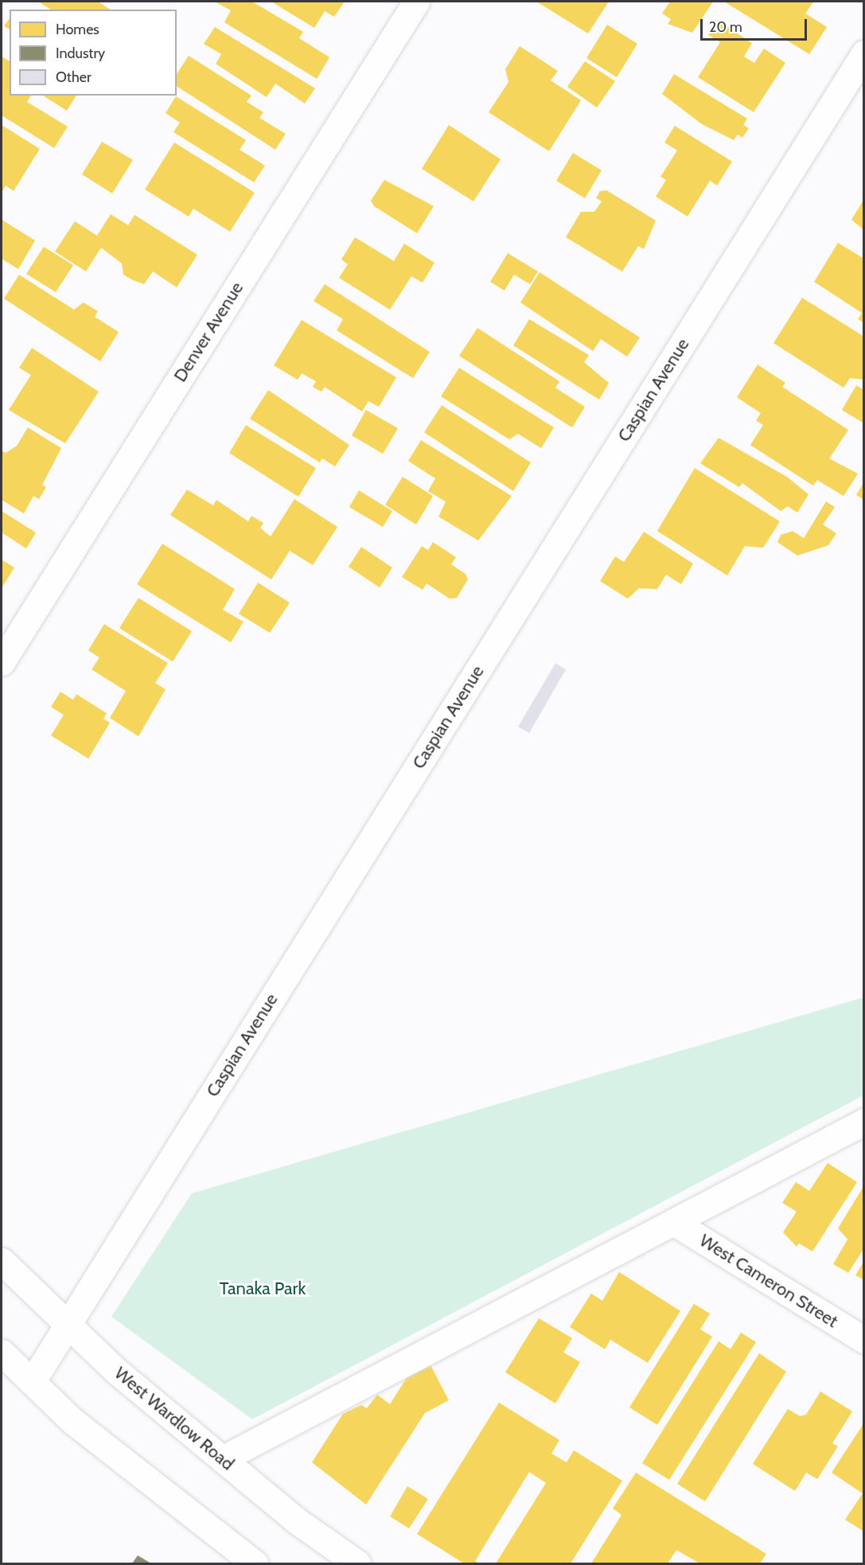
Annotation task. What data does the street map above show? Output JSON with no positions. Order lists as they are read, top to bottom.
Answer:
{
  "streets": {
    "street": [
      "Denver Avenue",
      "Caspian Avenue",
      "West Cameron Street",
      "West Wardlow Road"
    ]
  },
  "crossings": [
    ["Caspian Avenue", "West Wardlow Road"]
  ],
  "parks": ["Tanaka Park"],
  "legend": ["Homes", "Industry", "Other"],
  "scale_bar": "20 m"
}
